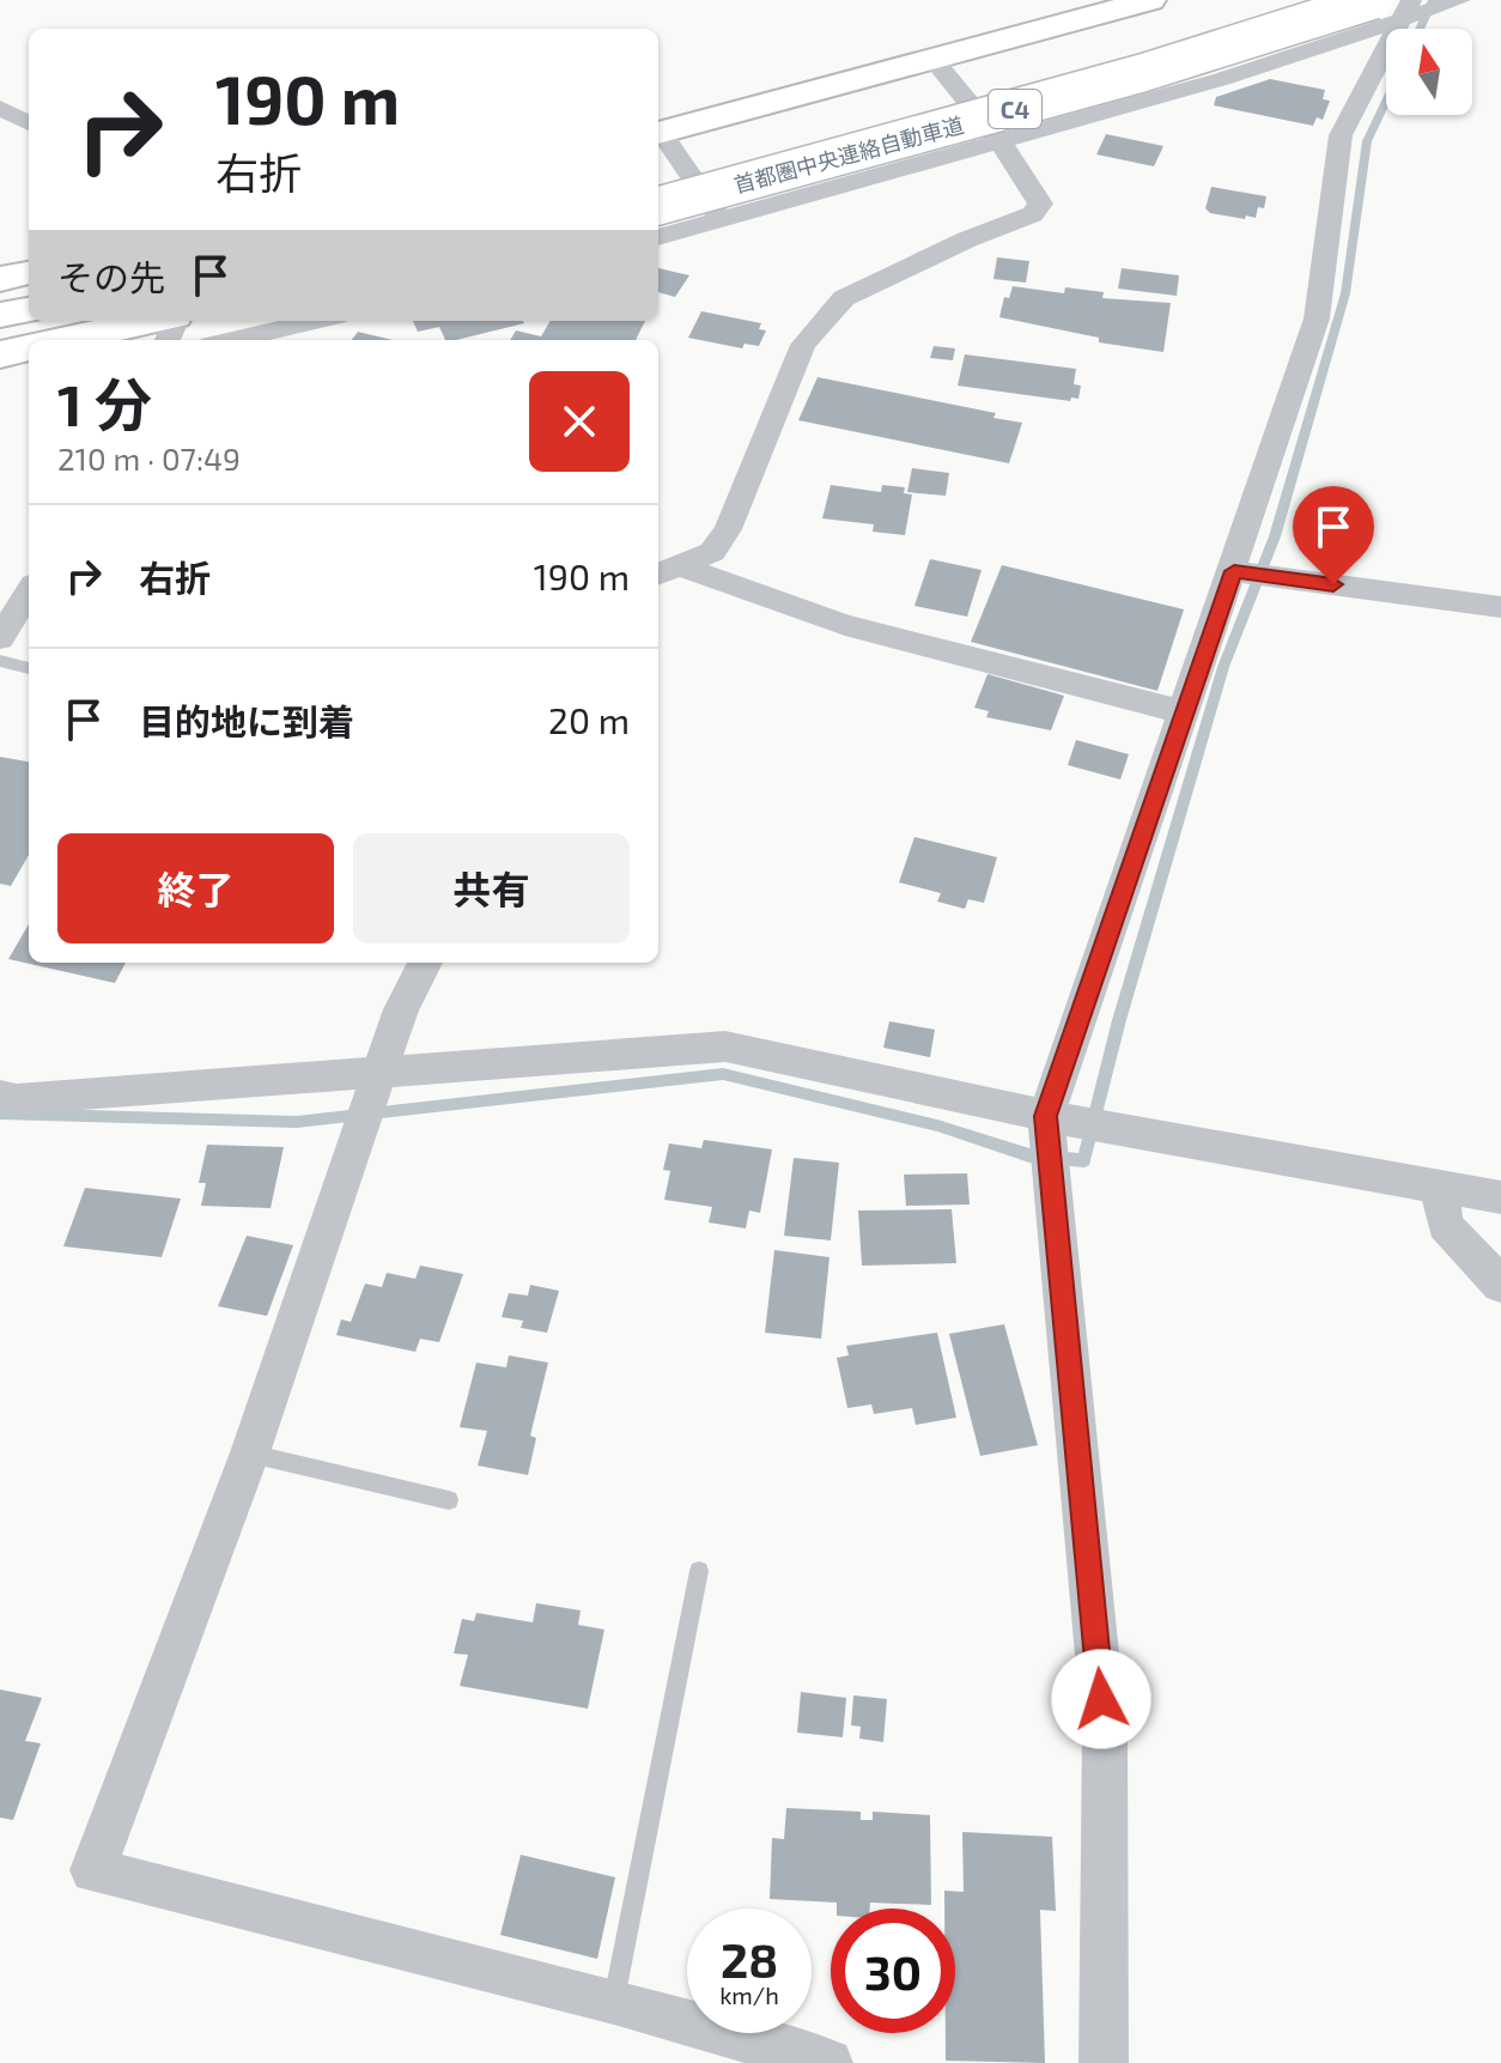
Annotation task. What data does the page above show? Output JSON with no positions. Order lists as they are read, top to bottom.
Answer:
{
  "streets": {
    "highway": ["C4", "首都圏中央連絡自動車道"]
  },
  "north": "top",
  "page": {
    "turn": ["190 m", "右折"],
    "then": "その先",
    "heading": ["1 分", "210 m · 07:49"],
    "list": [
      {
        "name": "右折",
        "value": "190 m"
      },
      {
        "name": "目的地に到着",
        "value": "20 m"
      }
    ],
    "buttons": ["終了", "共有"],
    "speed": "28 km/h",
    "limit": "30"
  }
}
